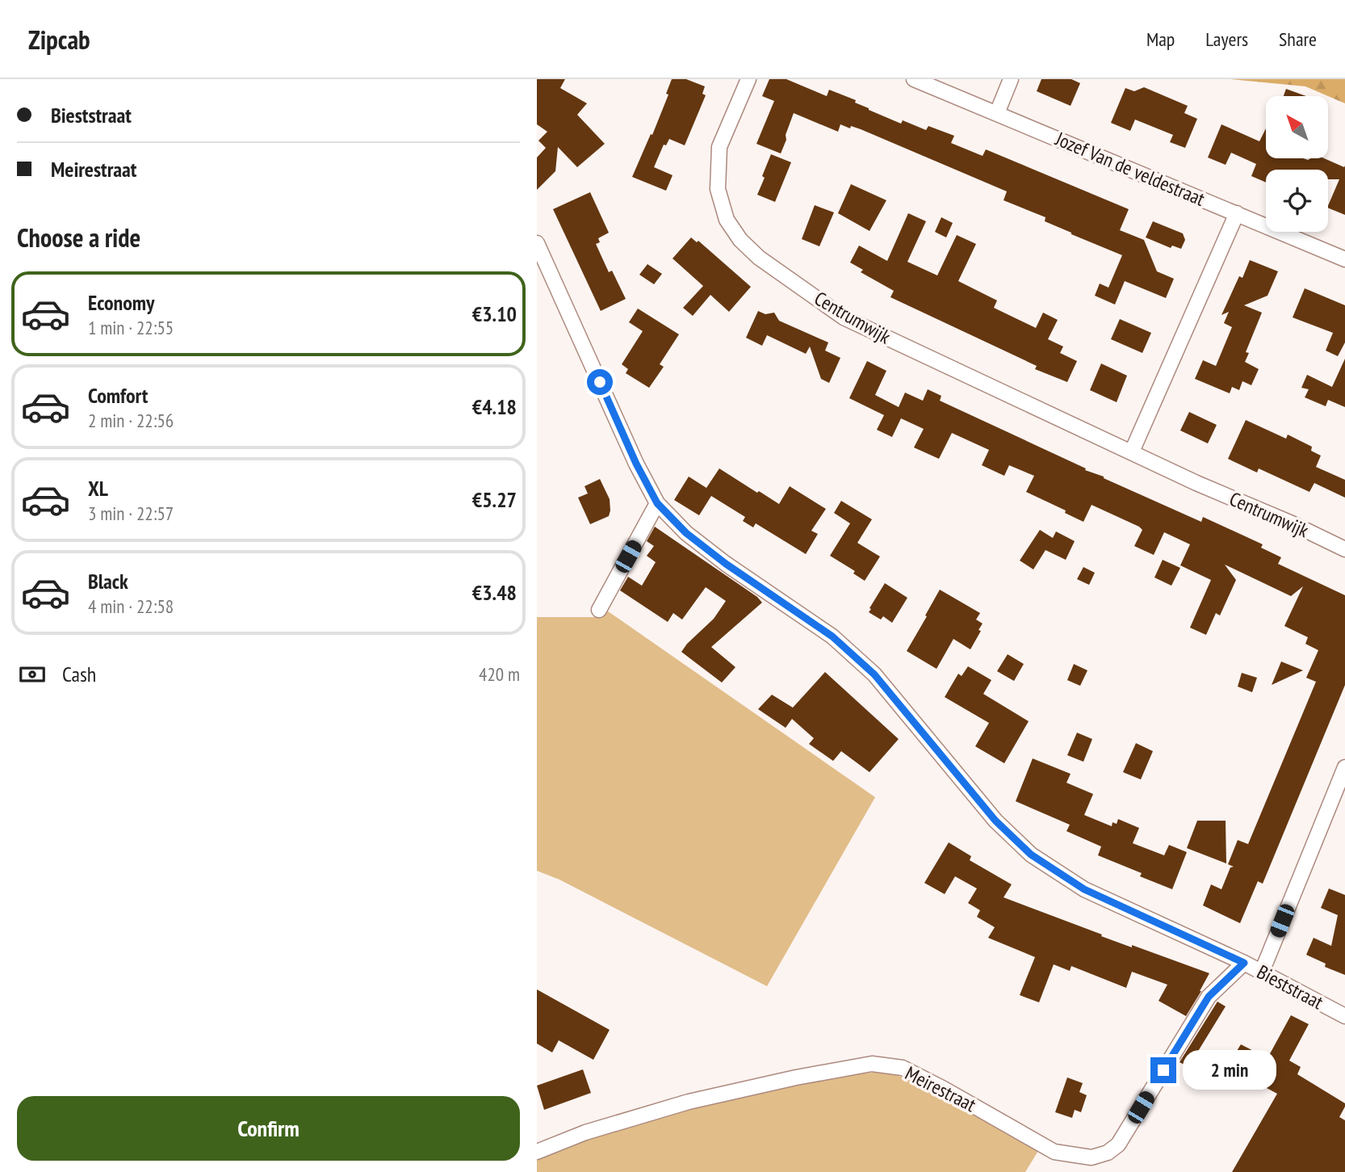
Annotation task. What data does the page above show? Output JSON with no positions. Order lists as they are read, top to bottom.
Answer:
{
  "streets": {
    "street": [
      "Jozef Van de veldestraat",
      "Centrumwijk",
      "Bieststraat",
      "Meirestraat"
    ]
  },
  "crossings": [
    ["Bieststraat", "Meirestraat"]
  ],
  "north": "top left",
  "page": {
    "header": "Zipcab",
    "nav": ["Map", "Layers", "Share"],
    "banner": ["Bieststraat", "Meirestraat"],
    "heading": "Choose a ride",
    "list": [
      {
        "name": "Economy",
        "note": "1 min · 22:55",
        "value": "€3.10"
      },
      {
        "name": "Comfort",
        "note": "2 min · 22:56",
        "value": "€4.18"
      },
      {
        "name": "XL",
        "note": "3 min · 22:57",
        "value": "€5.27"
      },
      {
        "name": "Black",
        "note": "4 min · 22:58",
        "value": "€3.48"
      }
    ],
    "pay": ["Cash", "420 m"],
    "bubble": "2 min",
    "buttons": "Confirm"
  }
}
